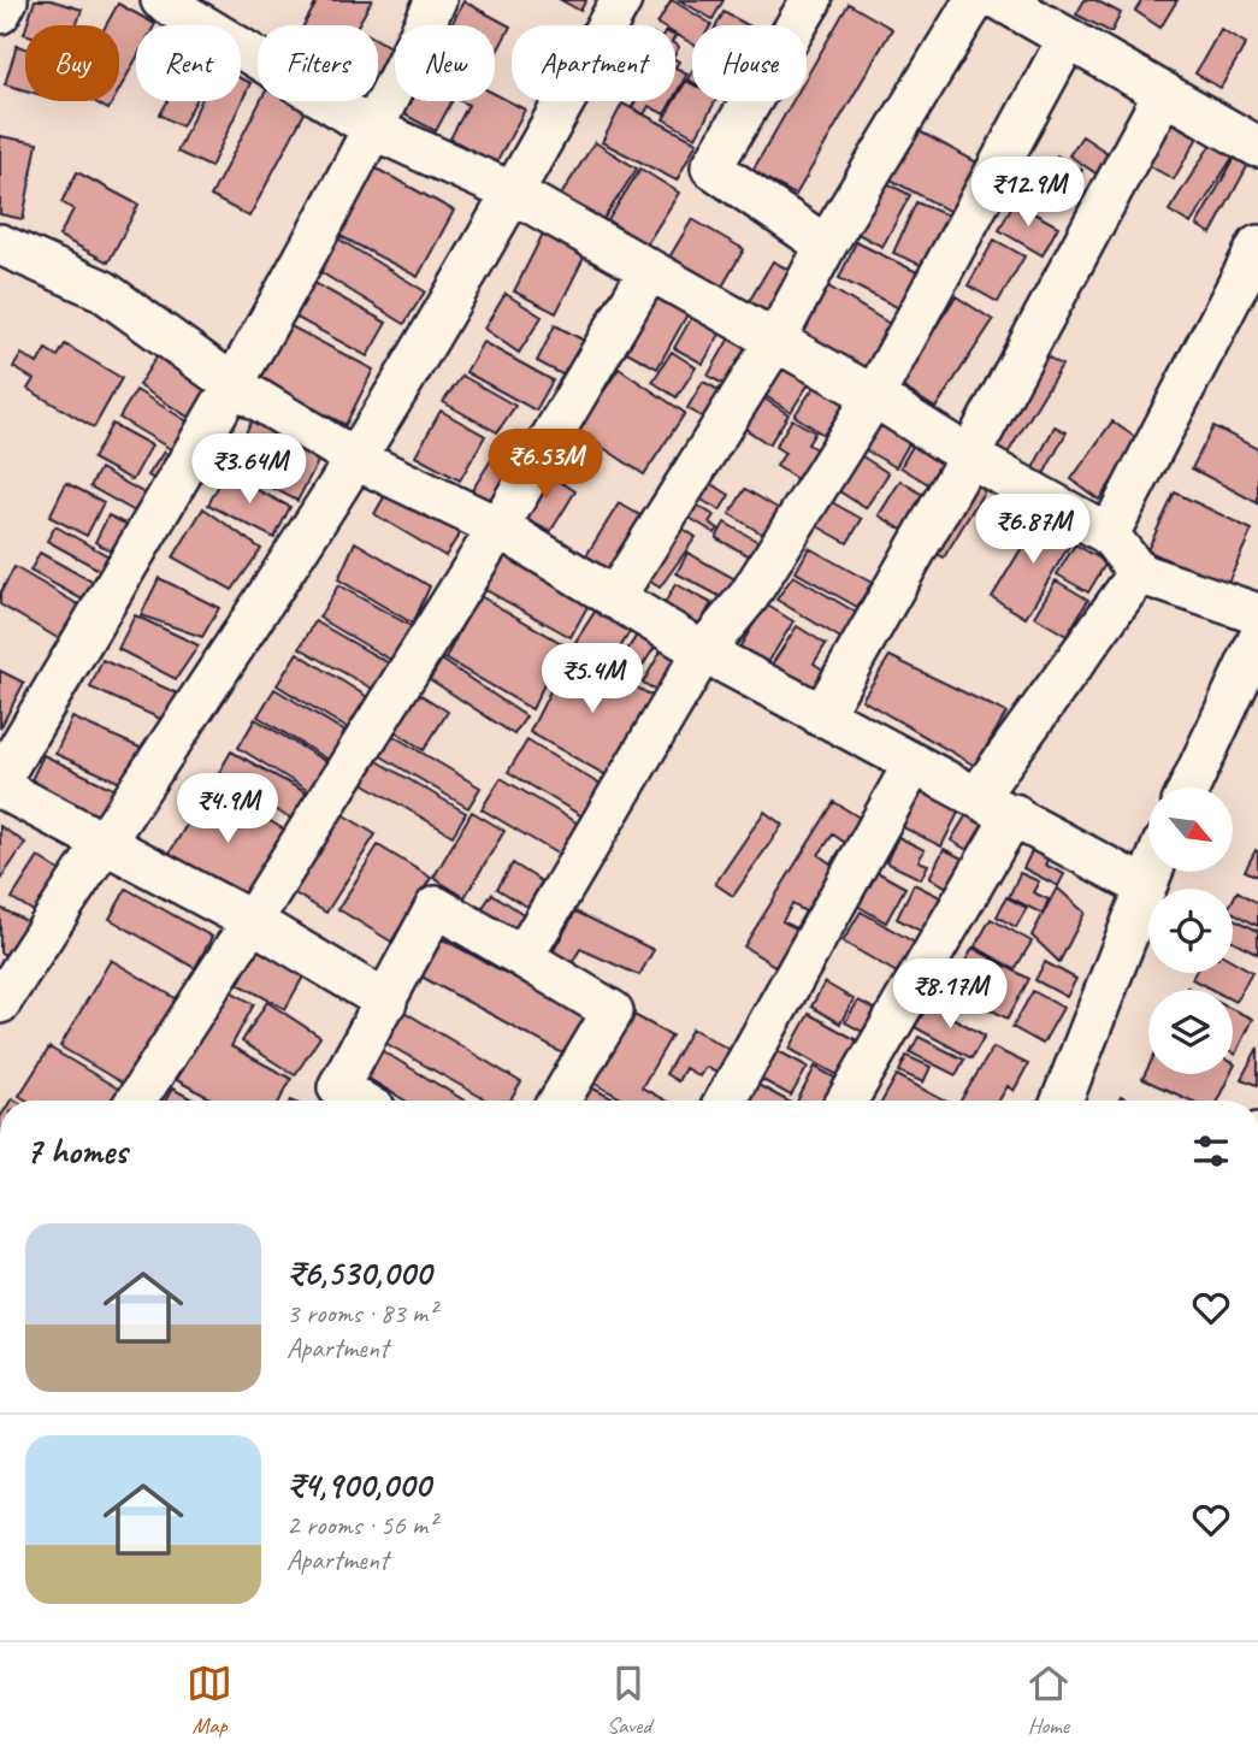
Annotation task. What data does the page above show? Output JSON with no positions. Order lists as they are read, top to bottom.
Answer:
{
  "north": "bottom right",
  "page": {
    "chip": [
      "Buy",
      "Rent",
      "Filters",
      "New",
      "Apartment",
      "House"
    ],
    "price": [
      "₹12.9M",
      "₹6.53M",
      "₹3.64M",
      "₹6.87M",
      "₹5.4M",
      "₹4.9M",
      "₹8.17M"
    ],
    "heading": "7 homes",
    "list": [
      {
        "name": "₹6,530,000",
        "note": "3 rooms · 83 m² · Apartment"
      },
      {
        "name": "₹4,900,000",
        "note": "2 rooms · 56 m² · Apartment"
      }
    ],
    "tabs": ["Map", "Saved", "Home"]
  }
}
